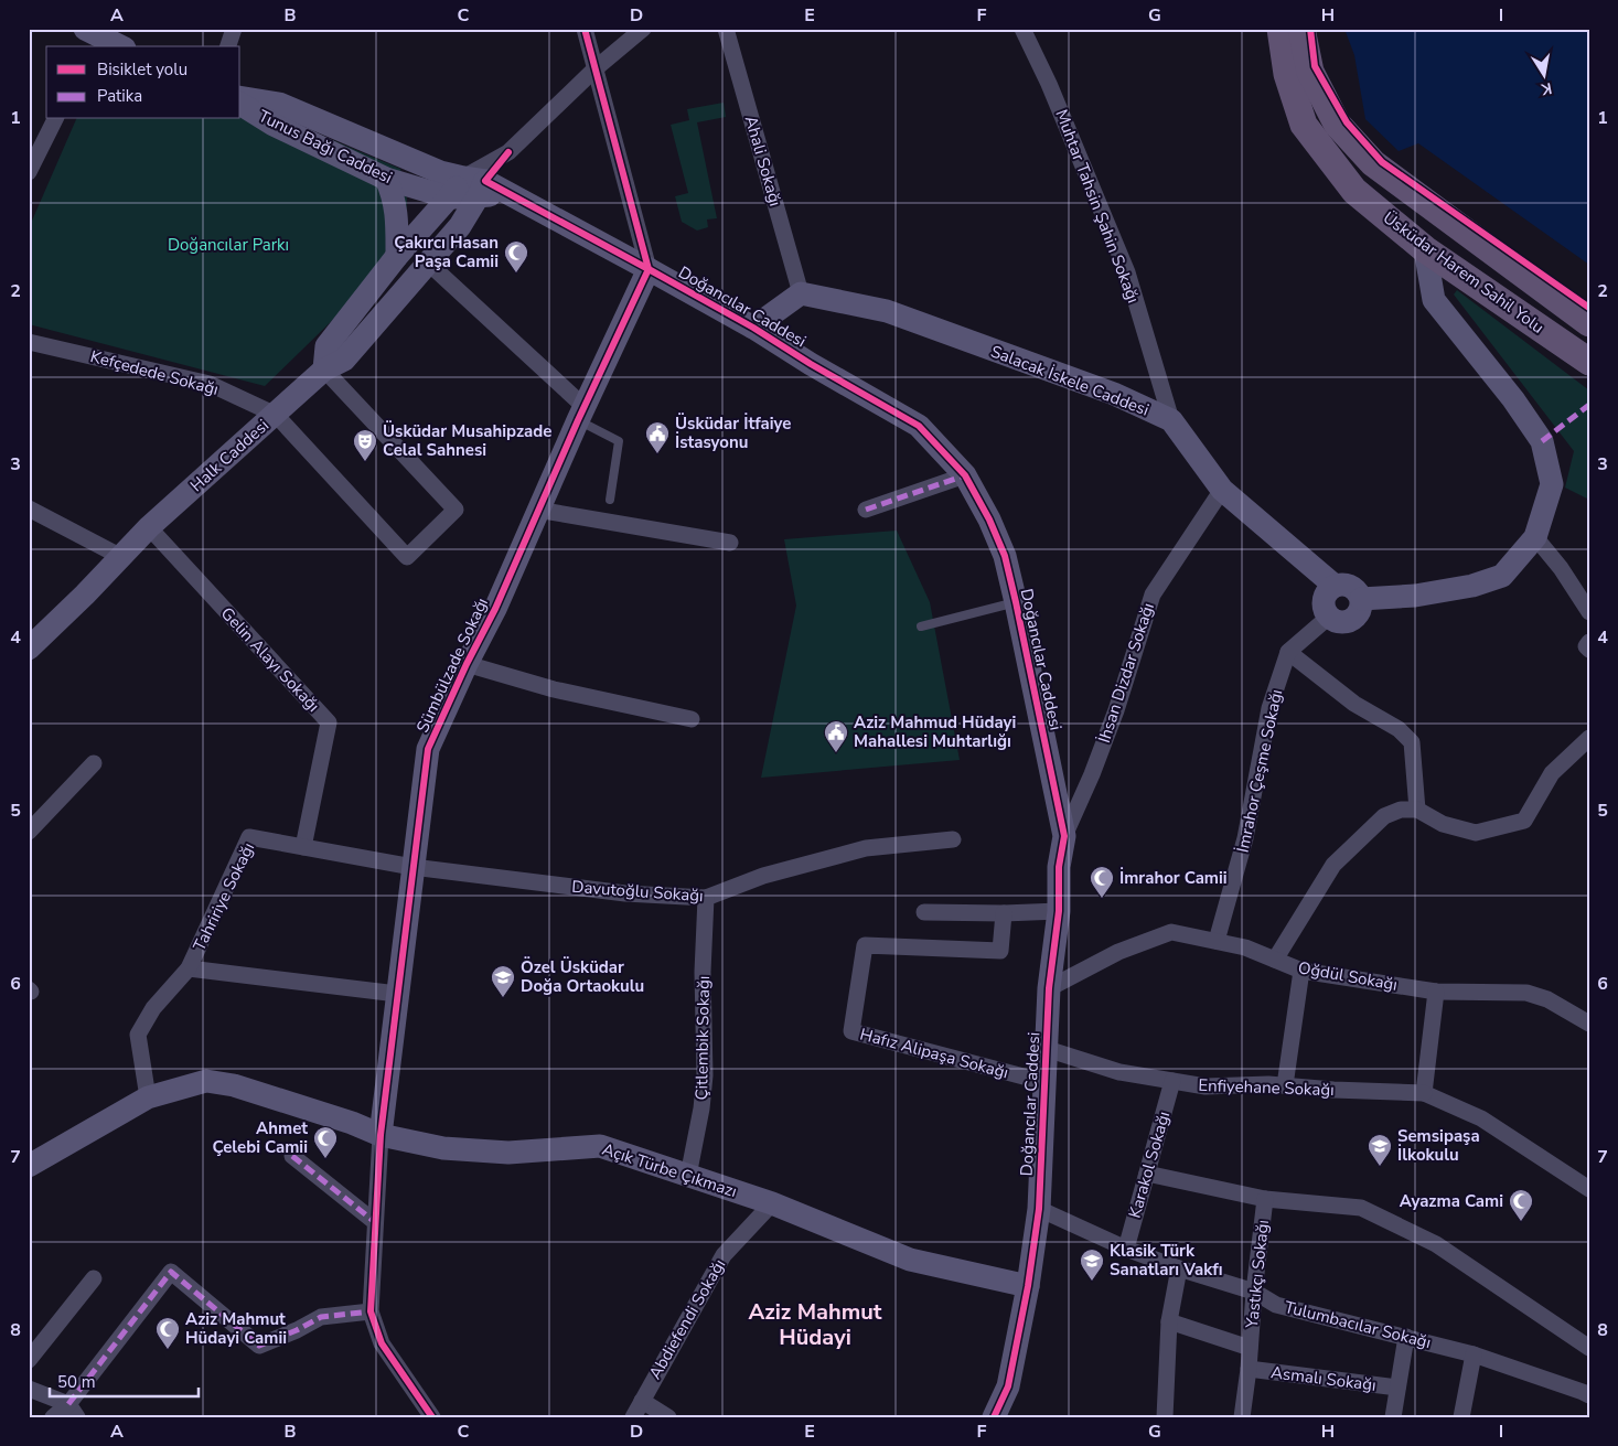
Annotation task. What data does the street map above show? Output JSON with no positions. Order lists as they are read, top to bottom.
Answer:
{
  "streets": {
    "main road": ["Üsküdar Harem Sahil Yolu"],
    "street": [
      "Tunus Bağı Caddesi",
      "Ahali Sokağı",
      "Muhtar Tahsin Şahin Sokağı",
      "Doğancılar Caddesi",
      "Kefçedede Sokağı",
      "Salacak İskele Caddesi",
      "Halk Caddesi",
      "Gelin Alayı Sokağı",
      "Sümbülzade Sokağı",
      "İhsan Dizdar Sokağı",
      "İmrahor Çeşme Sokağı",
      "Davutoğlu Sokağı",
      "Tahririye Sokağı",
      "Oğdül Sokağı",
      "Çitlembik Sokağı",
      "Hafız Alipaşa Sokağı",
      "Enfiyehane Sokağı",
      "Karakol Sokağı",
      "Açık Türbe Çıkmazı",
      "Yastıkçı Sokağı",
      "Abdiefendi Sokağı",
      "Tulumbacılar Sokağı",
      "Asmalı Sokağı"
    ]
  },
  "crossings": [
    ["Tunus Bağı Caddesi", "Doğancılar Caddesi"],
    ["Tunus Bağı Caddesi", "Halk Caddesi"],
    ["Ahali Sokağı", "Salacak İskele Caddesi"],
    ["Muhtar Tahsin Şahin Sokağı", "Salacak İskele Caddesi"],
    ["Doğancılar Caddesi", "Halk Caddesi"],
    ["Doğancılar Caddesi", "Sümbülzade Sokağı"],
    ["Doğancılar Caddesi", "İhsan Dizdar Sokağı"],
    ["Doğancılar Caddesi", "Oğdül Sokağı"],
    ["Doğancılar Caddesi", "Hafız Alipaşa Sokağı"],
    ["Doğancılar Caddesi", "Enfiyehane Sokağı"],
    ["Doğancılar Caddesi", "Açık Türbe Çıkmazı"],
    ["Doğancılar Caddesi", "Tulumbacılar Sokağı"],
    ["Kefçedede Sokağı", "Halk Caddesi"],
    ["Salacak İskele Caddesi", "İhsan Dizdar Sokağı"],
    ["Halk Caddesi", "Gelin Alayı Sokağı"],
    ["Gelin Alayı Sokağı", "Tahririye Sokağı"],
    ["Sümbülzade Sokağı", "Davutoğlu Sokağı"],
    ["Sümbülzade Sokağı", "Tahririye Sokağı"],
    ["Sümbülzade Sokağı", "Açık Türbe Çıkmazı"],
    ["İmrahor Çeşme Sokağı", "Oğdül Sokağı"],
    ["Davutoğlu Sokağı", "Tahririye Sokağı"],
    ["Davutoğlu Sokağı", "Çitlembik Sokağı"],
    ["Tahririye Sokağı", "Açık Türbe Çıkmazı"],
    ["Çitlembik Sokağı", "Açık Türbe Çıkmazı"],
    ["Enfiyehane Sokağı", "Karakol Sokağı"],
    ["Karakol Sokağı", "Tulumbacılar Sokağı"],
    ["Açık Türbe Çıkmazı", "Abdiefendi Sokağı"],
    ["Yastıkçı Sokağı", "Tulumbacılar Sokağı"],
    ["Yastıkçı Sokağı", "Asmalı Sokağı"]
  ],
  "districts": ["Aziz Mahmut Hüdayi"],
  "parks": ["Doğancılar Parkı"],
  "places": {
    "mosque": [
      "Çakırcı Hasan Paşa Camii",
      "İmrahor Camii",
      "Ahmet Çelebi Camii",
      "Ayazma Cami",
      "Aziz Mahmut Hüdayi Camii"
    ],
    "public building": ["Üsküdar İtfaiye İstasyonu", "Aziz Mahmud Hüdayi Mahallesi Muhtarlığı"],
    "theatre": ["Üsküdar Musahipzade Celal Sahnesi"],
    "school or university": ["Özel Üsküdar Doğa Ortaokulu", "Semsipaşa İlkokulu", "Klasik Türk Sanatları Vakfı"]
  },
  "legend": ["Bisiklet yolu", "Patika"],
  "scale_bar": "50 m",
  "north": "bottom",
  "grid": {
    "columns": [
      "A",
      "B",
      "C",
      "D",
      "E",
      "F",
      "G",
      "H",
      "I"
    ],
    "rows": [
      "1",
      "2",
      "3",
      "4",
      "5",
      "6",
      "7",
      "8"
    ]
  }
}
